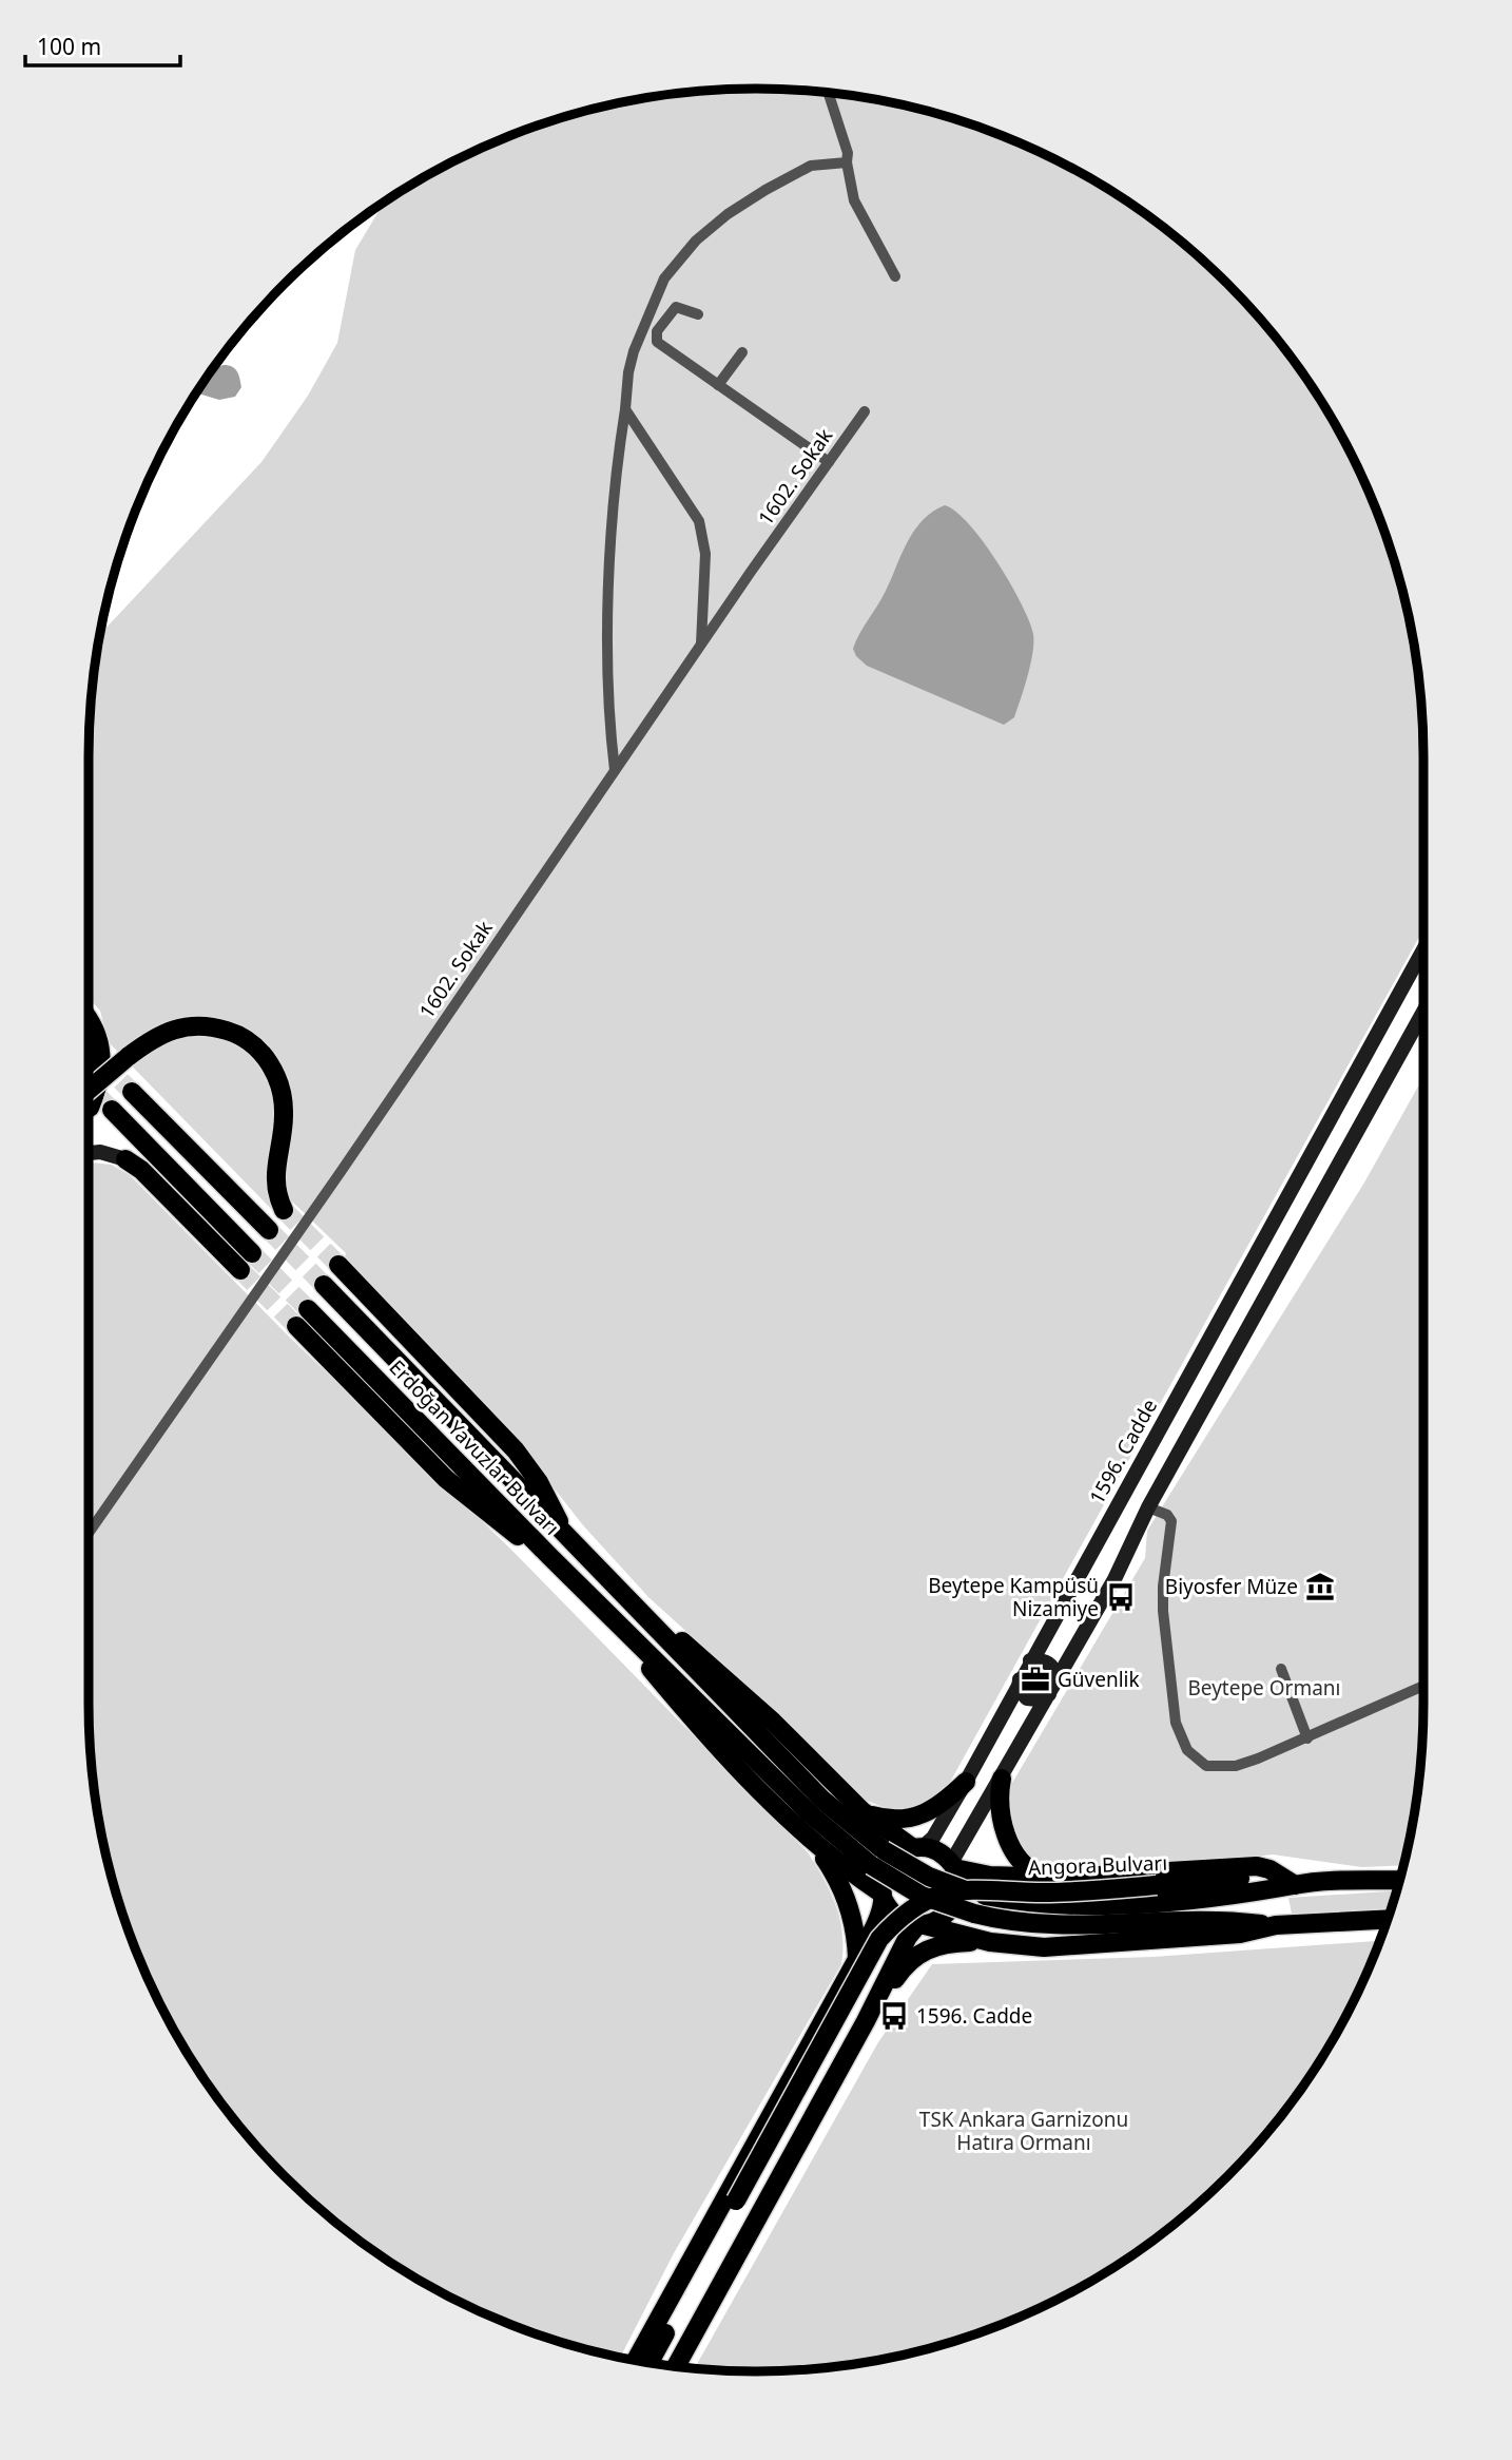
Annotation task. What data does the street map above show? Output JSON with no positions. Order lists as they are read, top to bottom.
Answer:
{
  "streets": {
    "main road": ["Erdoğan Yavuzlar Bulvarı", "1596. Cadde", "Angora Bulvarı"],
    "street": ["1602. Sokak"]
  },
  "crossings": [
    ["Erdoğan Yavuzlar Bulvarı", "1596. Cadde"],
    ["Erdoğan Yavuzlar Bulvarı", "Angora Bulvarı"]
  ],
  "parks": ["Beytepe Ormanı", "TSK Ankara Garnizonu Hatıra Ormanı"],
  "places": {
    "museum": ["Biyosfer Müze"],
    "bus stop": ["Beytepe Kampüsü Nizamiye", "1596. Cadde"],
    "office": ["Güvenlik"]
  },
  "scale_bar": "100 m"
}
